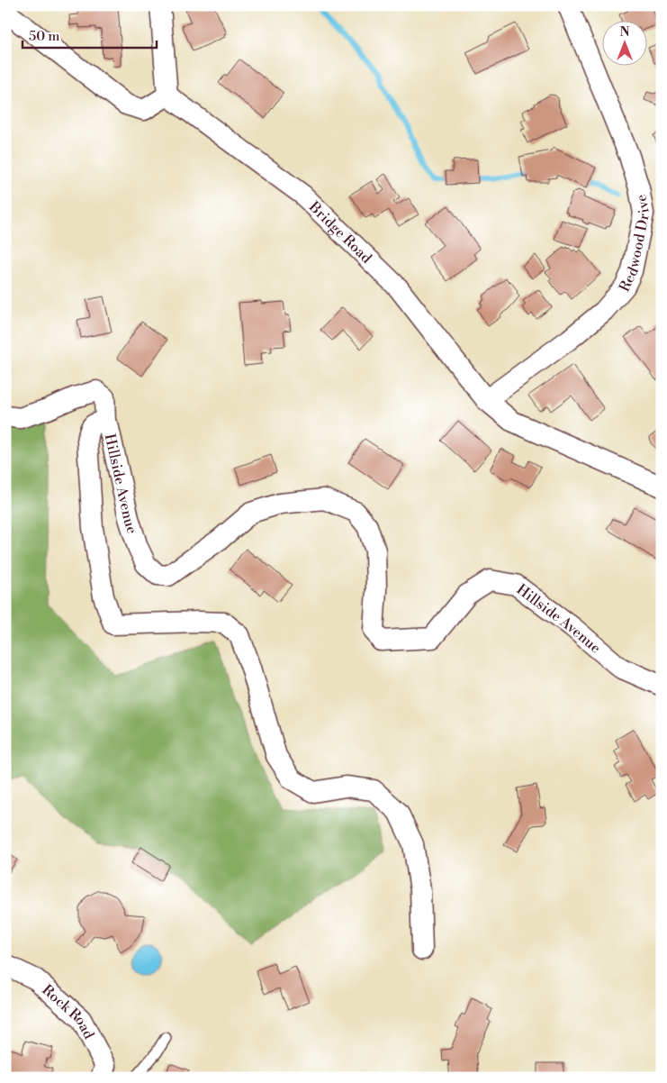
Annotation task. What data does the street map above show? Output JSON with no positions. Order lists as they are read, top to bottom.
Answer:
{
  "streets": {
    "street": [
      "Bridge Road",
      "Redwood Drive",
      "Hillside Avenue",
      "Rock Road"
    ]
  },
  "crossings": [
    ["Bridge Road", "Redwood Drive"]
  ],
  "scale_bar": "50 m",
  "north": "top"
}
